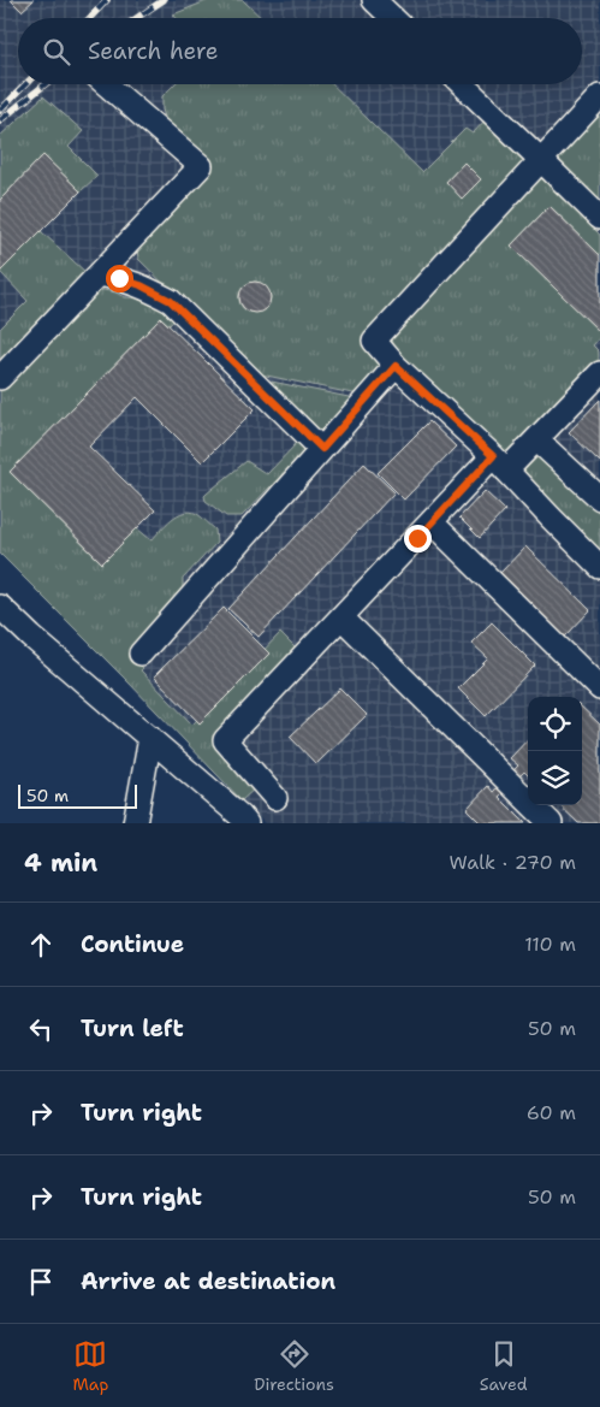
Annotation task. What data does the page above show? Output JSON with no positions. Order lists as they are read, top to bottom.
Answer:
{
  "scale_bar": "50 m",
  "page": {
    "search": "Search here",
    "scale": "50 m",
    "heading": ["4 min", "Walk · 270 m"],
    "list": [
      ["Continue", "110 m"],
      ["Turn left", "50 m"],
      ["Turn right", "60 m"],
      ["Turn right", "50 m"],
      "Arrive at destination"
    ],
    "nav": ["Map", "Directions", "Saved"]
  }
}
